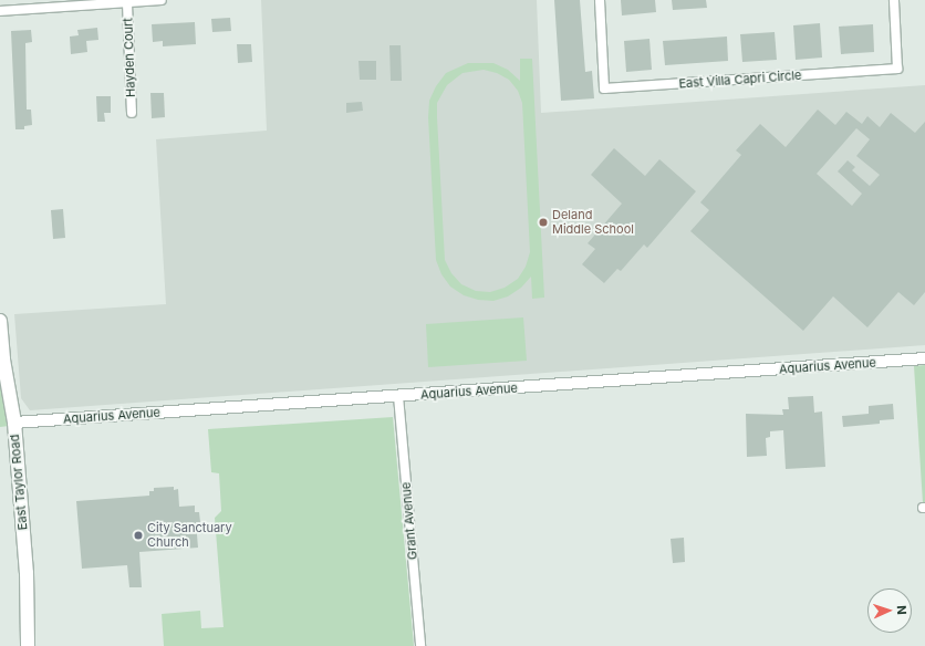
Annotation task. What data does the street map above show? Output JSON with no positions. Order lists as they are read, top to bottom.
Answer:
{
  "streets": {
    "main road": ["East Taylor Road"],
    "street": [
      "Hayden Court",
      "East Villa Capri Circle",
      "Aquarius Avenue",
      "Grant Avenue"
    ]
  },
  "crossings": [
    ["Aquarius Avenue", "East Taylor Road"],
    ["Aquarius Avenue", "Grant Avenue"]
  ],
  "places": ["Deland Middle School", "City Sanctuary Church"],
  "north": "right"
}
